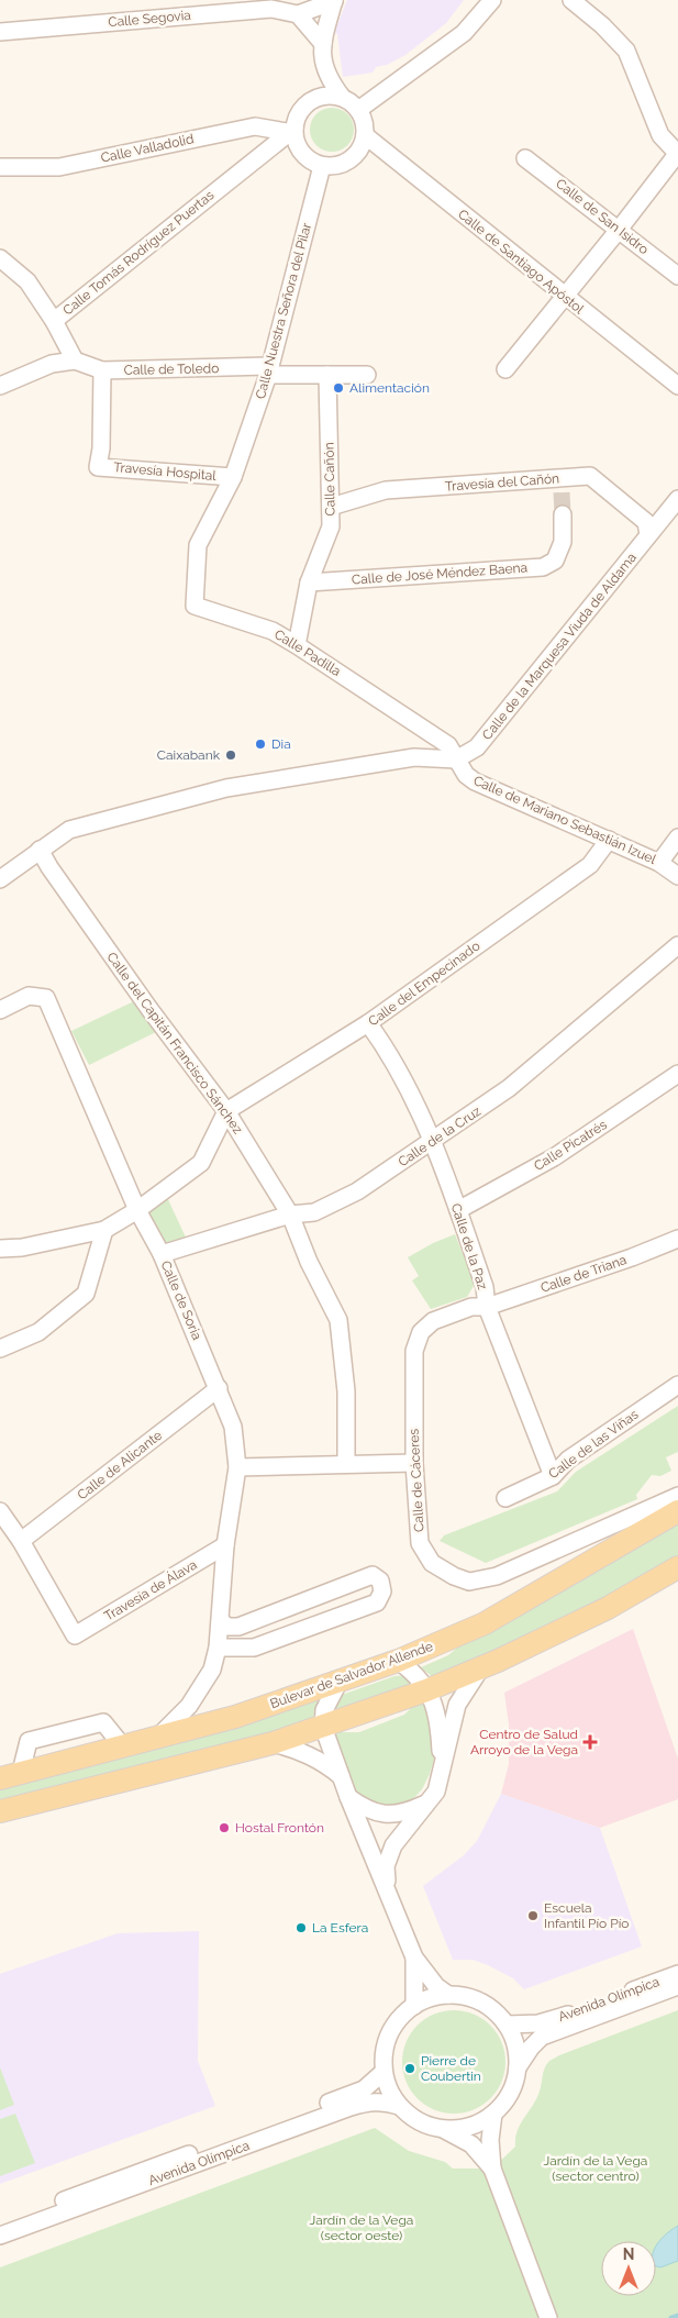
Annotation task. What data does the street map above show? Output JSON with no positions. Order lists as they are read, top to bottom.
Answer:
{
  "streets": {
    "main road": ["Bulevar de Salvador Allende"],
    "street": [
      "Calle Segovia",
      "Calle Valladolid",
      "Calle de San Isidro",
      "Calle Tomás Rodríguez Puertas",
      "Calle de Santiago Apóstol",
      "Calle Nuestra Señora del Pilar",
      "Calle de Toledo",
      "Travesía Hospital",
      "Calle Cañón",
      "Travesía del Cañón",
      "Calle de José Méndez Baena",
      "Calle de la Marquesa Viuda de Aldama",
      "Calle Padilla",
      "Calle de Mariano Sebastián Izuel",
      "Calle del Empecinado",
      "Calle del Capitán Francisco Sánchez",
      "Calle de la Cruz",
      "Calle Picatrés",
      "Calle de la Paz",
      "Calle de Triana",
      "Calle de Soria",
      "Calle de las Viñas",
      "Calle de Alicante",
      "Calle de Cáceres",
      "Travesía de Álava",
      "Avenida Olímpica"
    ]
  },
  "crossings": [
    ["Calle Valladolid", "Calle Tomás Rodríguez Puertas"],
    ["Calle Valladolid", "Calle de Santiago Apóstol"],
    ["Calle Valladolid", "Calle Nuestra Señora del Pilar"],
    ["Calle Tomás Rodríguez Puertas", "Calle de Santiago Apóstol"],
    ["Calle Tomás Rodríguez Puertas", "Calle Nuestra Señora del Pilar"],
    ["Calle Tomás Rodríguez Puertas", "Calle de Toledo"],
    ["Calle de Santiago Apóstol", "Calle Nuestra Señora del Pilar"],
    ["Calle Nuestra Señora del Pilar", "Calle de Toledo"],
    ["Calle Nuestra Señora del Pilar", "Travesía Hospital"],
    ["Calle Nuestra Señora del Pilar", "Calle Padilla"],
    ["Calle de Toledo", "Travesía Hospital"],
    ["Calle de Toledo", "Calle Cañón"],
    ["Calle Cañón", "Travesía del Cañón"],
    ["Calle Cañón", "Calle de José Méndez Baena"],
    ["Calle Cañón", "Calle Padilla"],
    ["Travesía del Cañón", "Calle de la Marquesa Viuda de Aldama"],
    ["Calle de la Marquesa Viuda de Aldama", "Calle Padilla"],
    ["Calle de la Marquesa Viuda de Aldama", "Calle de Mariano Sebastián Izuel"],
    ["Calle Padilla", "Calle de Mariano Sebastián Izuel"],
    ["Calle de Mariano Sebastián Izuel", "Calle del Empecinado"],
    ["Calle del Empecinado", "Calle del Capitán Francisco Sánchez"],
    ["Calle del Empecinado", "Calle de la Paz"],
    ["Calle del Capitán Francisco Sánchez", "Calle de la Cruz"],
    ["Calle de la Cruz", "Calle de la Paz"],
    ["Calle de la Cruz", "Calle de Soria"],
    ["Calle Picatrés", "Calle de la Paz"],
    ["Calle de la Paz", "Calle de Triana"],
    ["Calle de la Paz", "Calle de las Viñas"],
    ["Calle de la Paz", "Calle de Cáceres"],
    ["Calle de Triana", "Calle de Cáceres"],
    ["Calle de Soria", "Calle de Alicante"],
    ["Calle de Soria", "Travesía de Álava"],
    ["Calle de Soria", "Bulevar de Salvador Allende"],
    ["Calle de Alicante", "Travesía de Álava"]
  ],
  "parks": ["Jardín de la Vega (sector centro)", "Jardín de la Vega (sector oeste)"],
  "places": {
    "other": [
      "Alimentación",
      "Dia",
      "Caixabank",
      "Hostal Frontón",
      "Escuela Infantil Pío Pío",
      "La Esfera",
      "Pierre de Coubertin"
    ],
    "health": ["Centro de Salud Arroyo de la Vega"]
  },
  "north": "top"
}
